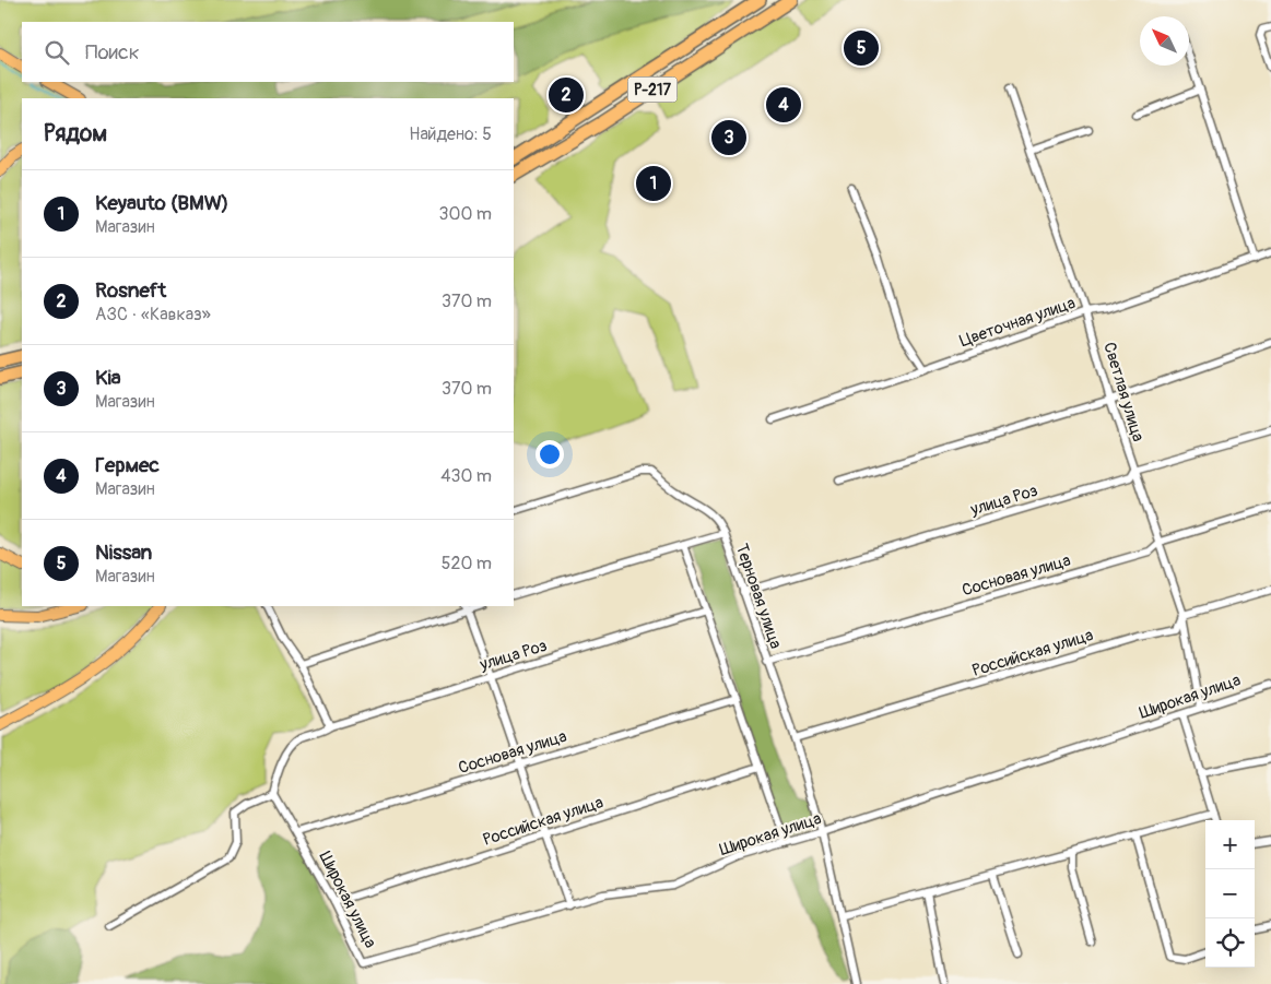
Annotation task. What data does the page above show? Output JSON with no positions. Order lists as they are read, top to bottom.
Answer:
{
  "streets": {
    "highway": ["Р-217"],
    "street": [
      "Цветочная улица",
      "Светлая улица",
      "улица Роз",
      "Сосновая улица",
      "Терновая улица",
      "Российская улица",
      "Широкая улица"
    ]
  },
  "crossings": [
    ["Цветочная улица", "Светлая улица"],
    ["Светлая улица", "улица Роз"],
    ["Светлая улица", "Сосновая улица"],
    ["Светлая улица", "Российская улица"],
    ["Светлая улица", "Широкая улица"],
    ["улица Роз", "Терновая улица"],
    ["улица Роз", "Широкая улица"],
    ["Сосновая улица", "Терновая улица"],
    ["Сосновая улица", "Широкая улица"],
    ["Терновая улица", "Российская улица"],
    ["Терновая улица", "Широкая улица"],
    ["Российская улица", "Широкая улица"]
  ],
  "north": "top left",
  "page": {
    "search": "Поиск",
    "pins": [
      "5",
      "2",
      "4",
      "3",
      "1"
    ],
    "heading": ["Рядом", "Найдено: 5"],
    "list": [
      {
        "mark": "1",
        "name": "Keyauto (BMW)",
        "note": "Магазин",
        "value": "300 m"
      },
      {
        "mark": "2",
        "name": "Rosneft",
        "note": "АЗС · «Кавказ»",
        "value": "370 m"
      },
      {
        "mark": "3",
        "name": "Kia",
        "note": "Магазин",
        "value": "370 m"
      },
      {
        "mark": "4",
        "name": "Гермес",
        "note": "Магазин",
        "value": "430 m"
      },
      {
        "mark": "5",
        "name": "Nissan",
        "note": "Магазин",
        "value": "520 m"
      }
    ],
    "map_buttons": ["+", "−"]
  }
}
